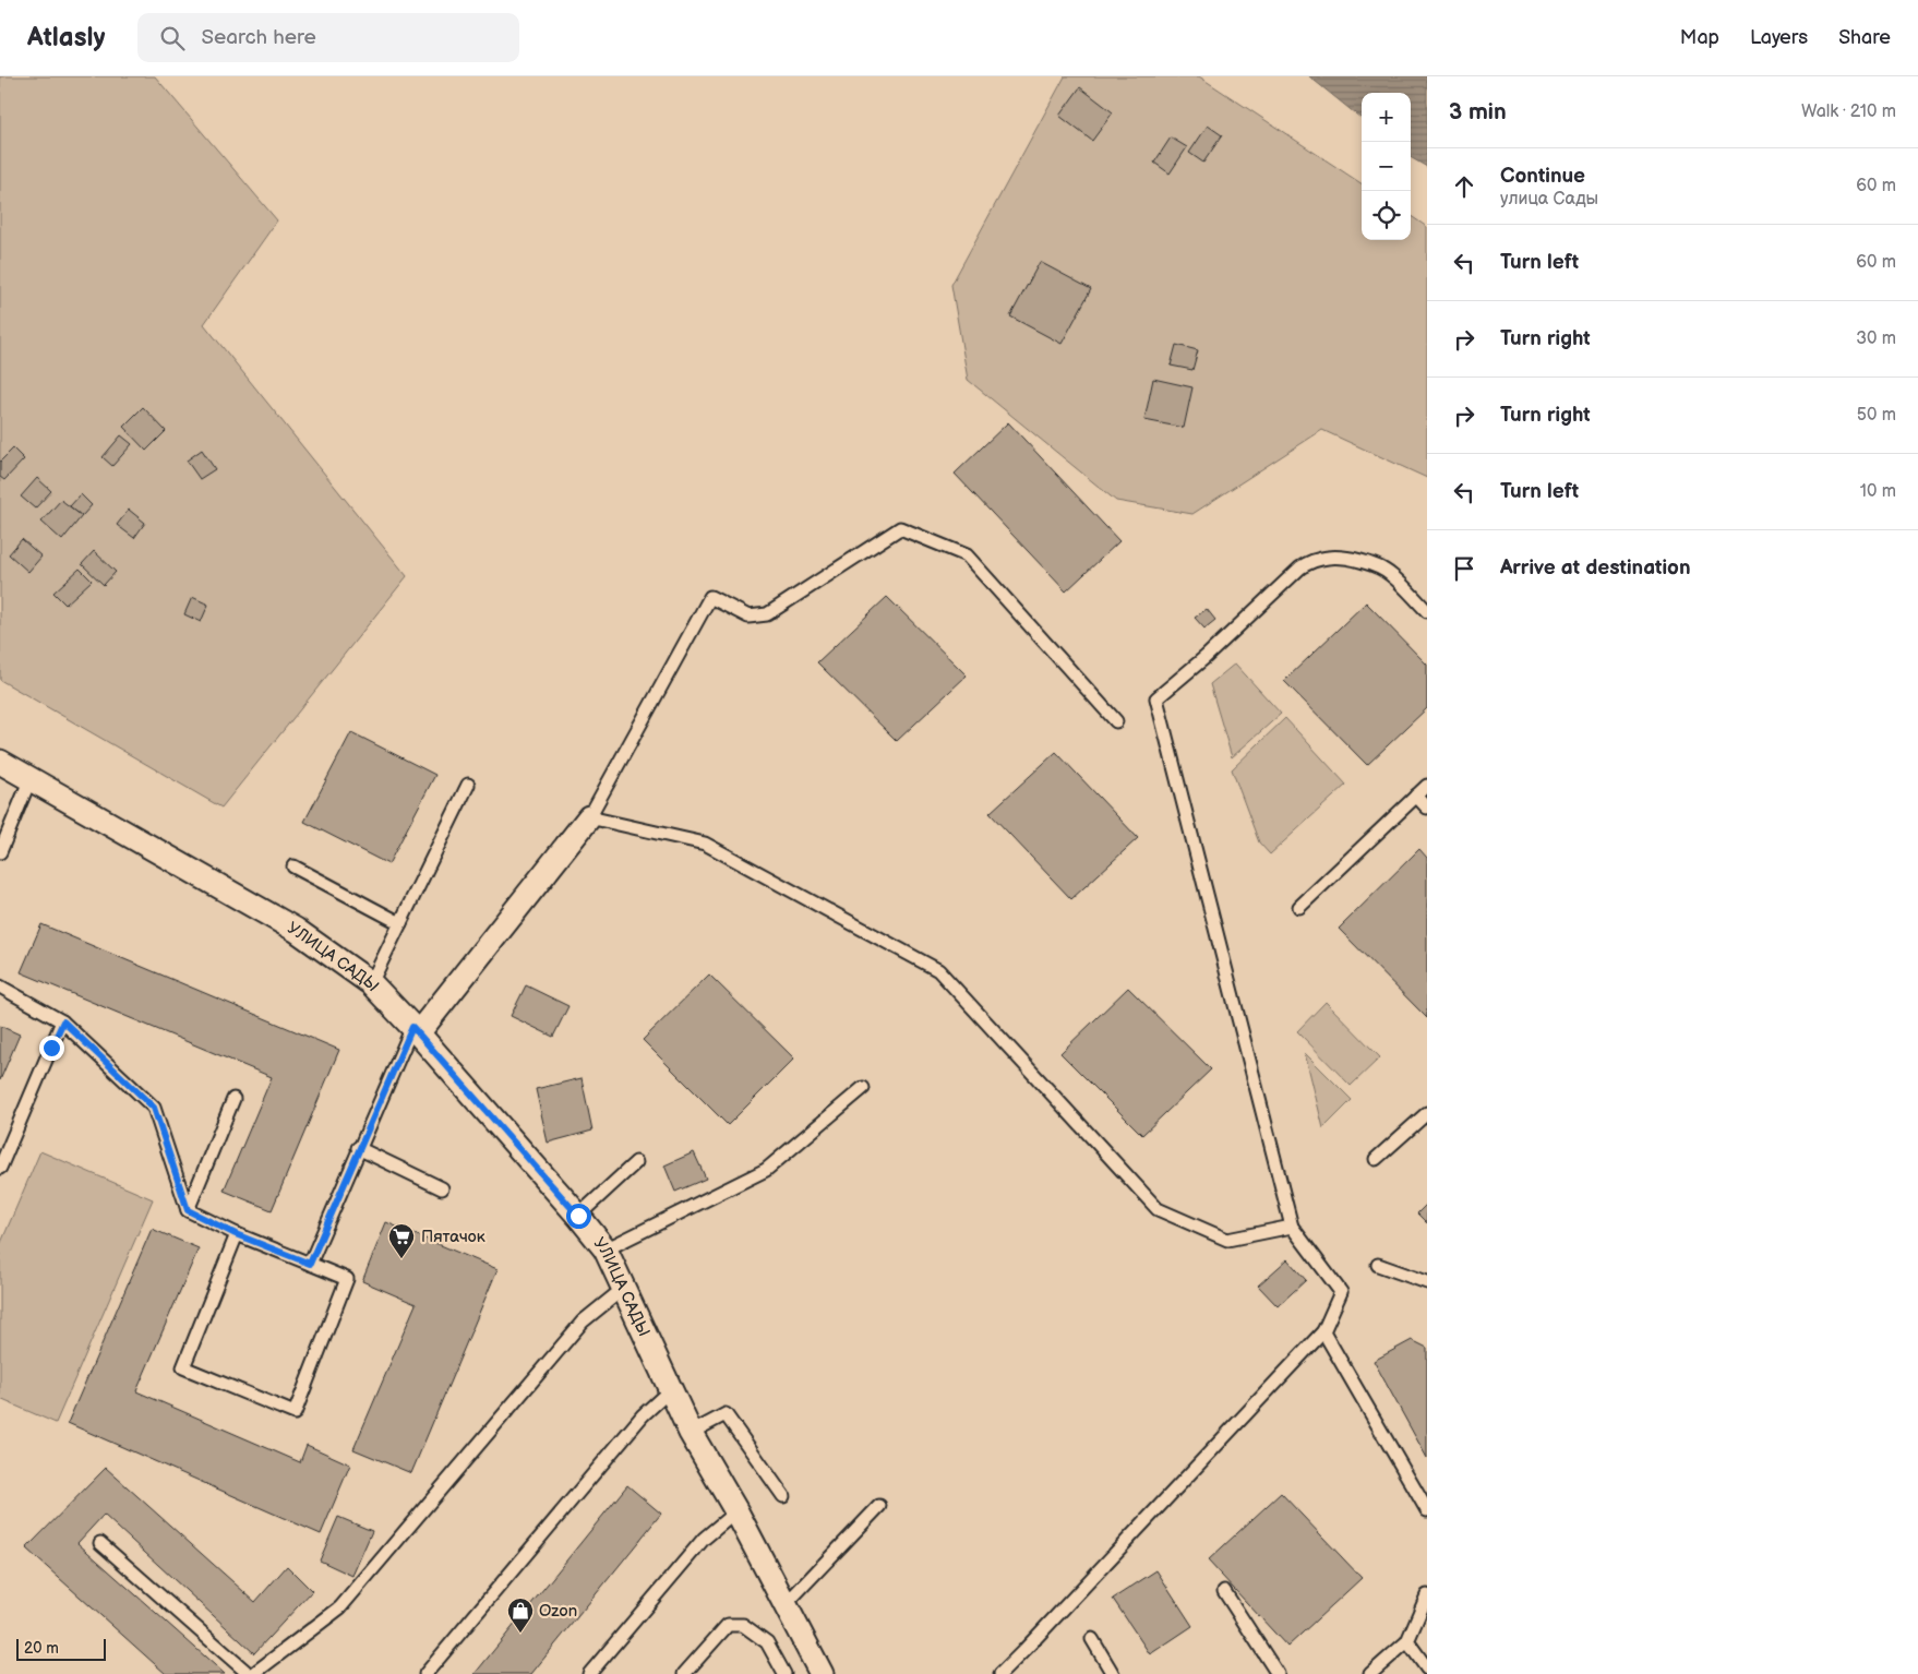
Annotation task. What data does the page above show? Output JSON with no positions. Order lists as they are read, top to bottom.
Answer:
{
  "streets": {
    "street": ["УЛИЦА САДЫ"]
  },
  "places": {
    "supermarket": ["Пятачок"],
    "shop": ["Ozon"]
  },
  "scale_bar": "20 m",
  "page": {
    "header": "Atlasly",
    "search": "Search here",
    "nav": ["Map", "Layers", "Share"],
    "heading": ["3 min", "Walk · 210 m"],
    "map_buttons": ["+", "−"],
    "list": [
      ["Continue", "улица Сады", "60 m"],
      ["Turn left", "60 m"],
      ["Turn right", "30 m"],
      ["Turn right", "50 m"],
      ["Turn left", "10 m"],
      "Arrive at destination"
    ],
    "scale": "20 m"
  }
}
